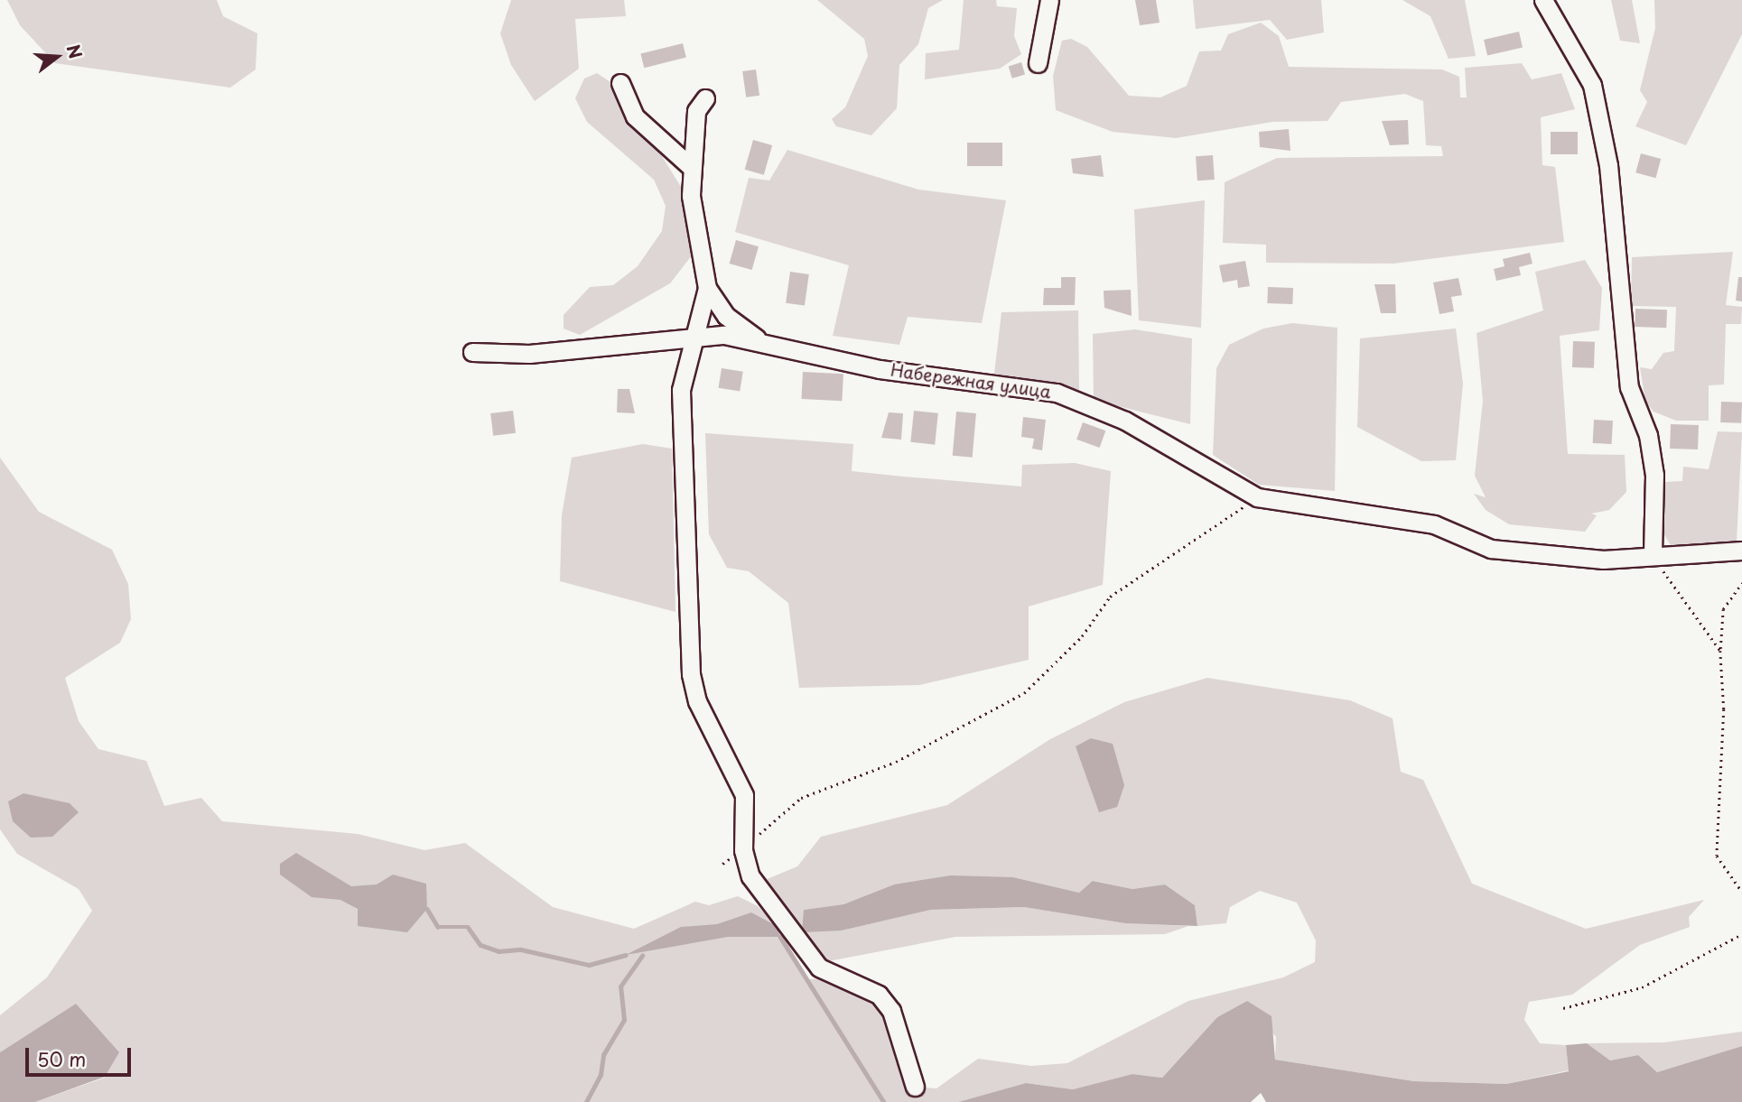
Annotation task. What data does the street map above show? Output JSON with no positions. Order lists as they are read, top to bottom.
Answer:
{
  "streets": {
    "street": ["Набережная улица"]
  },
  "scale_bar": "50 m",
  "north": "right"
}
